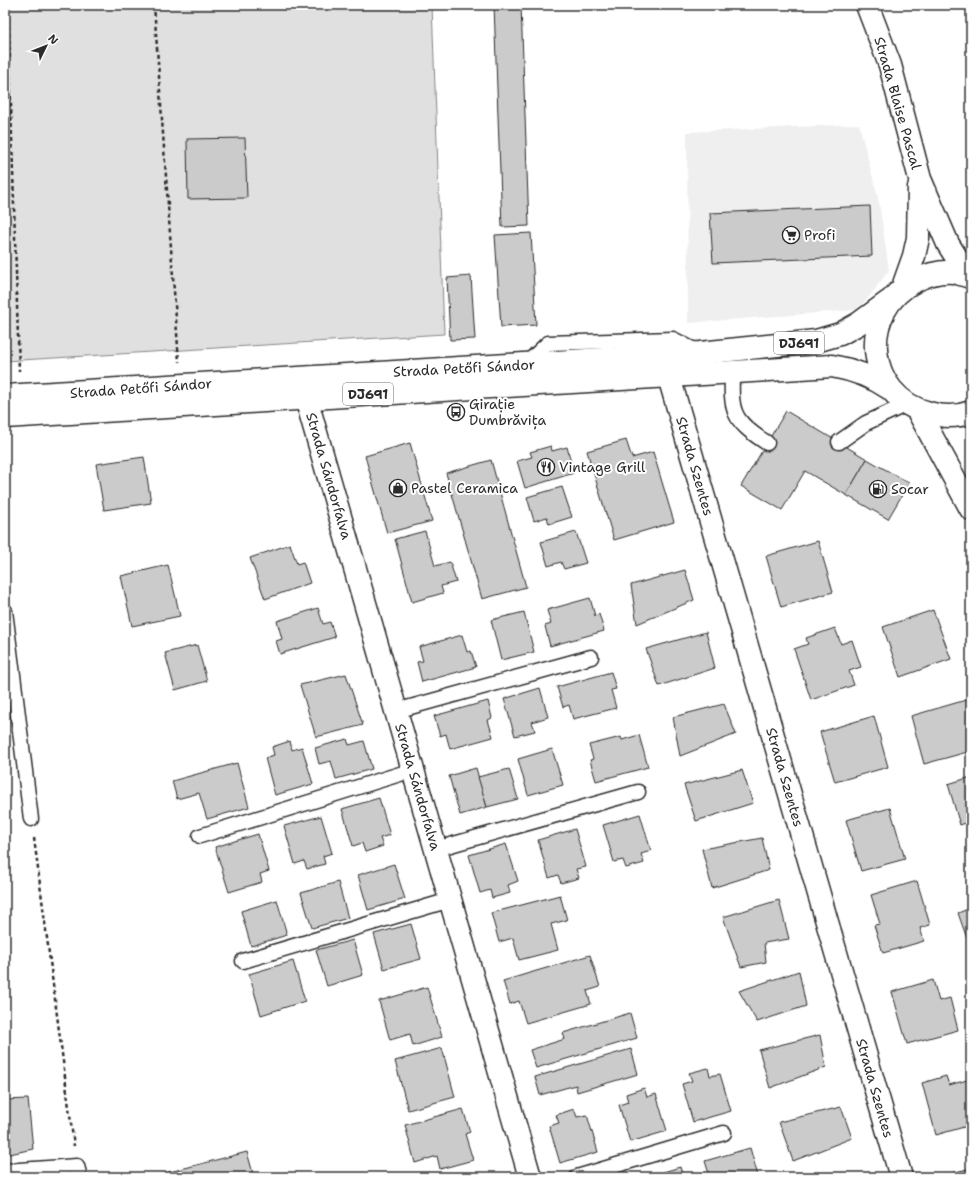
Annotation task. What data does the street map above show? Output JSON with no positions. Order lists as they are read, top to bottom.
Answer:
{
  "streets": {
    "street": [
      "Strada Blaise Pascal",
      "DJ691",
      "Strada Petőfi Sándor",
      "Strada Szentes",
      "Strada Sándorfalva"
    ]
  },
  "crossings": [
    ["Strada Blaise Pascal", "DJ691"],
    ["Strada Blaise Pascal", "Strada Petőfi Sándor"],
    ["DJ691", "Strada Petőfi Sándor"],
    ["Strada Petőfi Sándor", "Strada Szentes"],
    ["Strada Petőfi Sándor", "Strada Sándorfalva"]
  ],
  "places": {
    "supermarket": ["Profi"],
    "bus stop": ["Girație Dumbrăvița"],
    "restaurant": ["Vintage Grill"],
    "shop": ["Pastel Ceramica"],
    "fuel station": ["Socar"]
  },
  "north": "top right"
}
